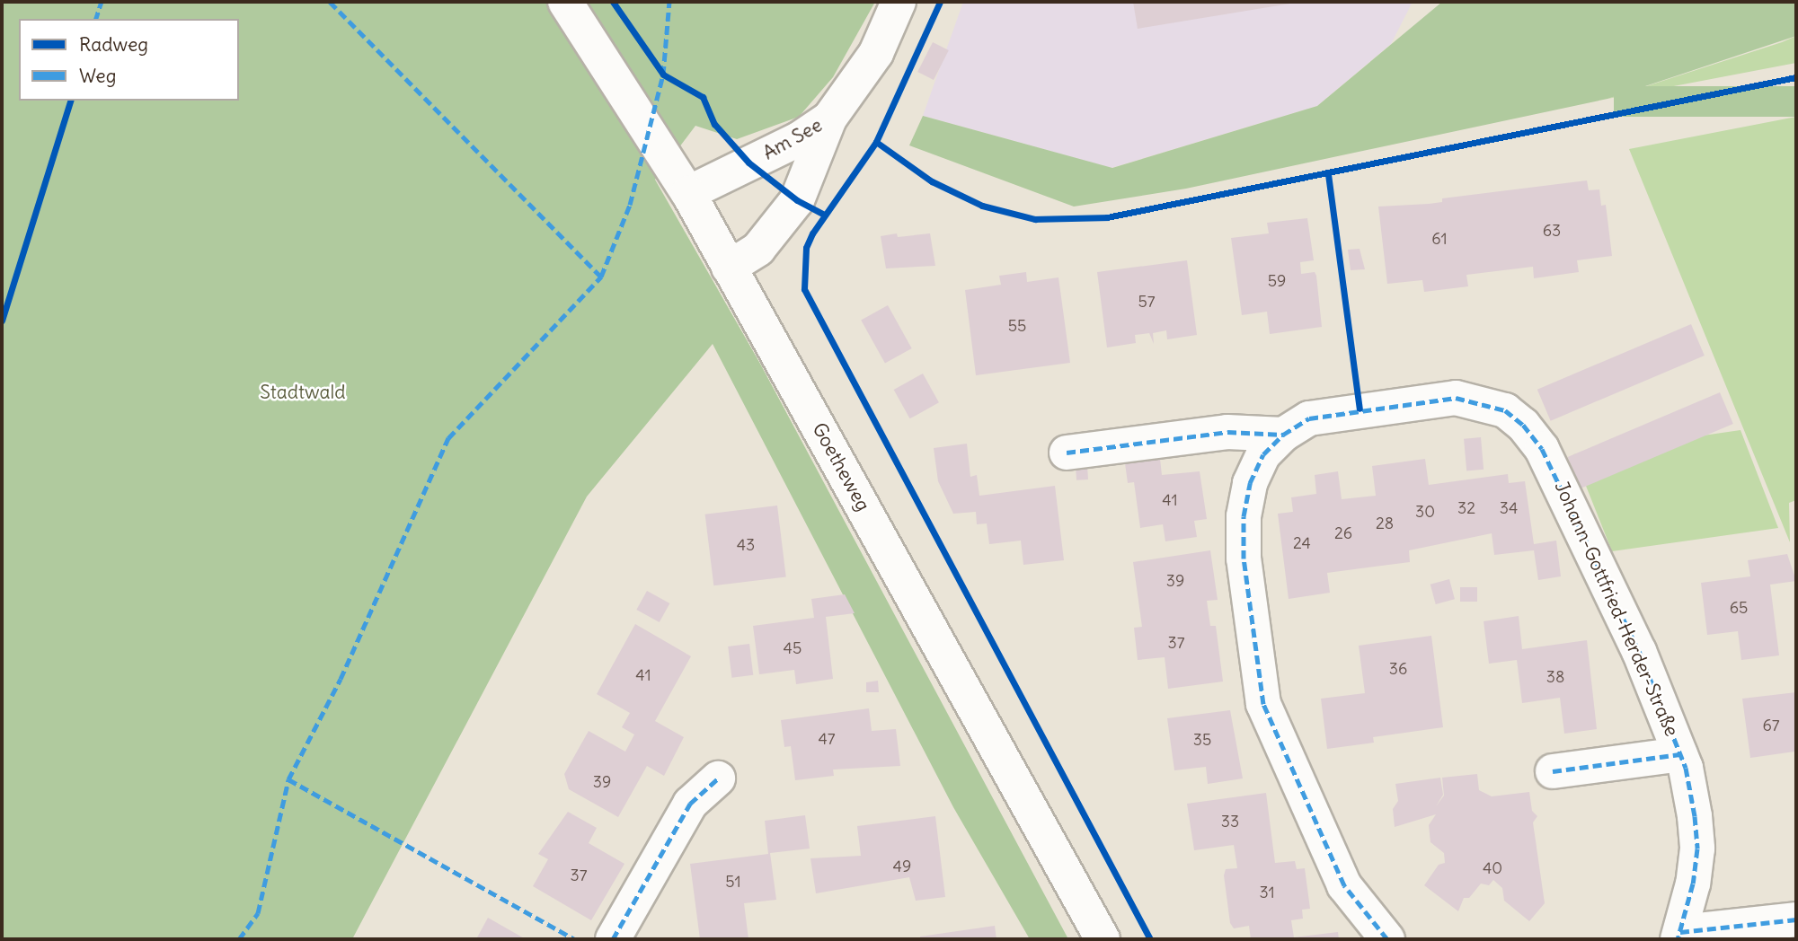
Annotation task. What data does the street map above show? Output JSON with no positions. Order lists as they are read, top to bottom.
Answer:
{
  "streets": {
    "street": ["Am See", "Goetheweg", "Johann-Gottfried-Herder-Straße"]
  },
  "crossings": [
    ["Am See", "Goetheweg"]
  ],
  "parks": ["Stadtwald"],
  "house_numbers": [
    "63",
    "61",
    "59",
    "57",
    "55",
    "41",
    "32",
    "34",
    "30",
    "28",
    "26",
    "24",
    "43",
    "39",
    "65",
    "37",
    "45",
    "36",
    "41",
    "38",
    "67",
    "47",
    "35",
    "39",
    "33",
    "49",
    "40",
    "37",
    "51",
    "31"
  ],
  "legend": ["Radweg", "Weg"]
}
